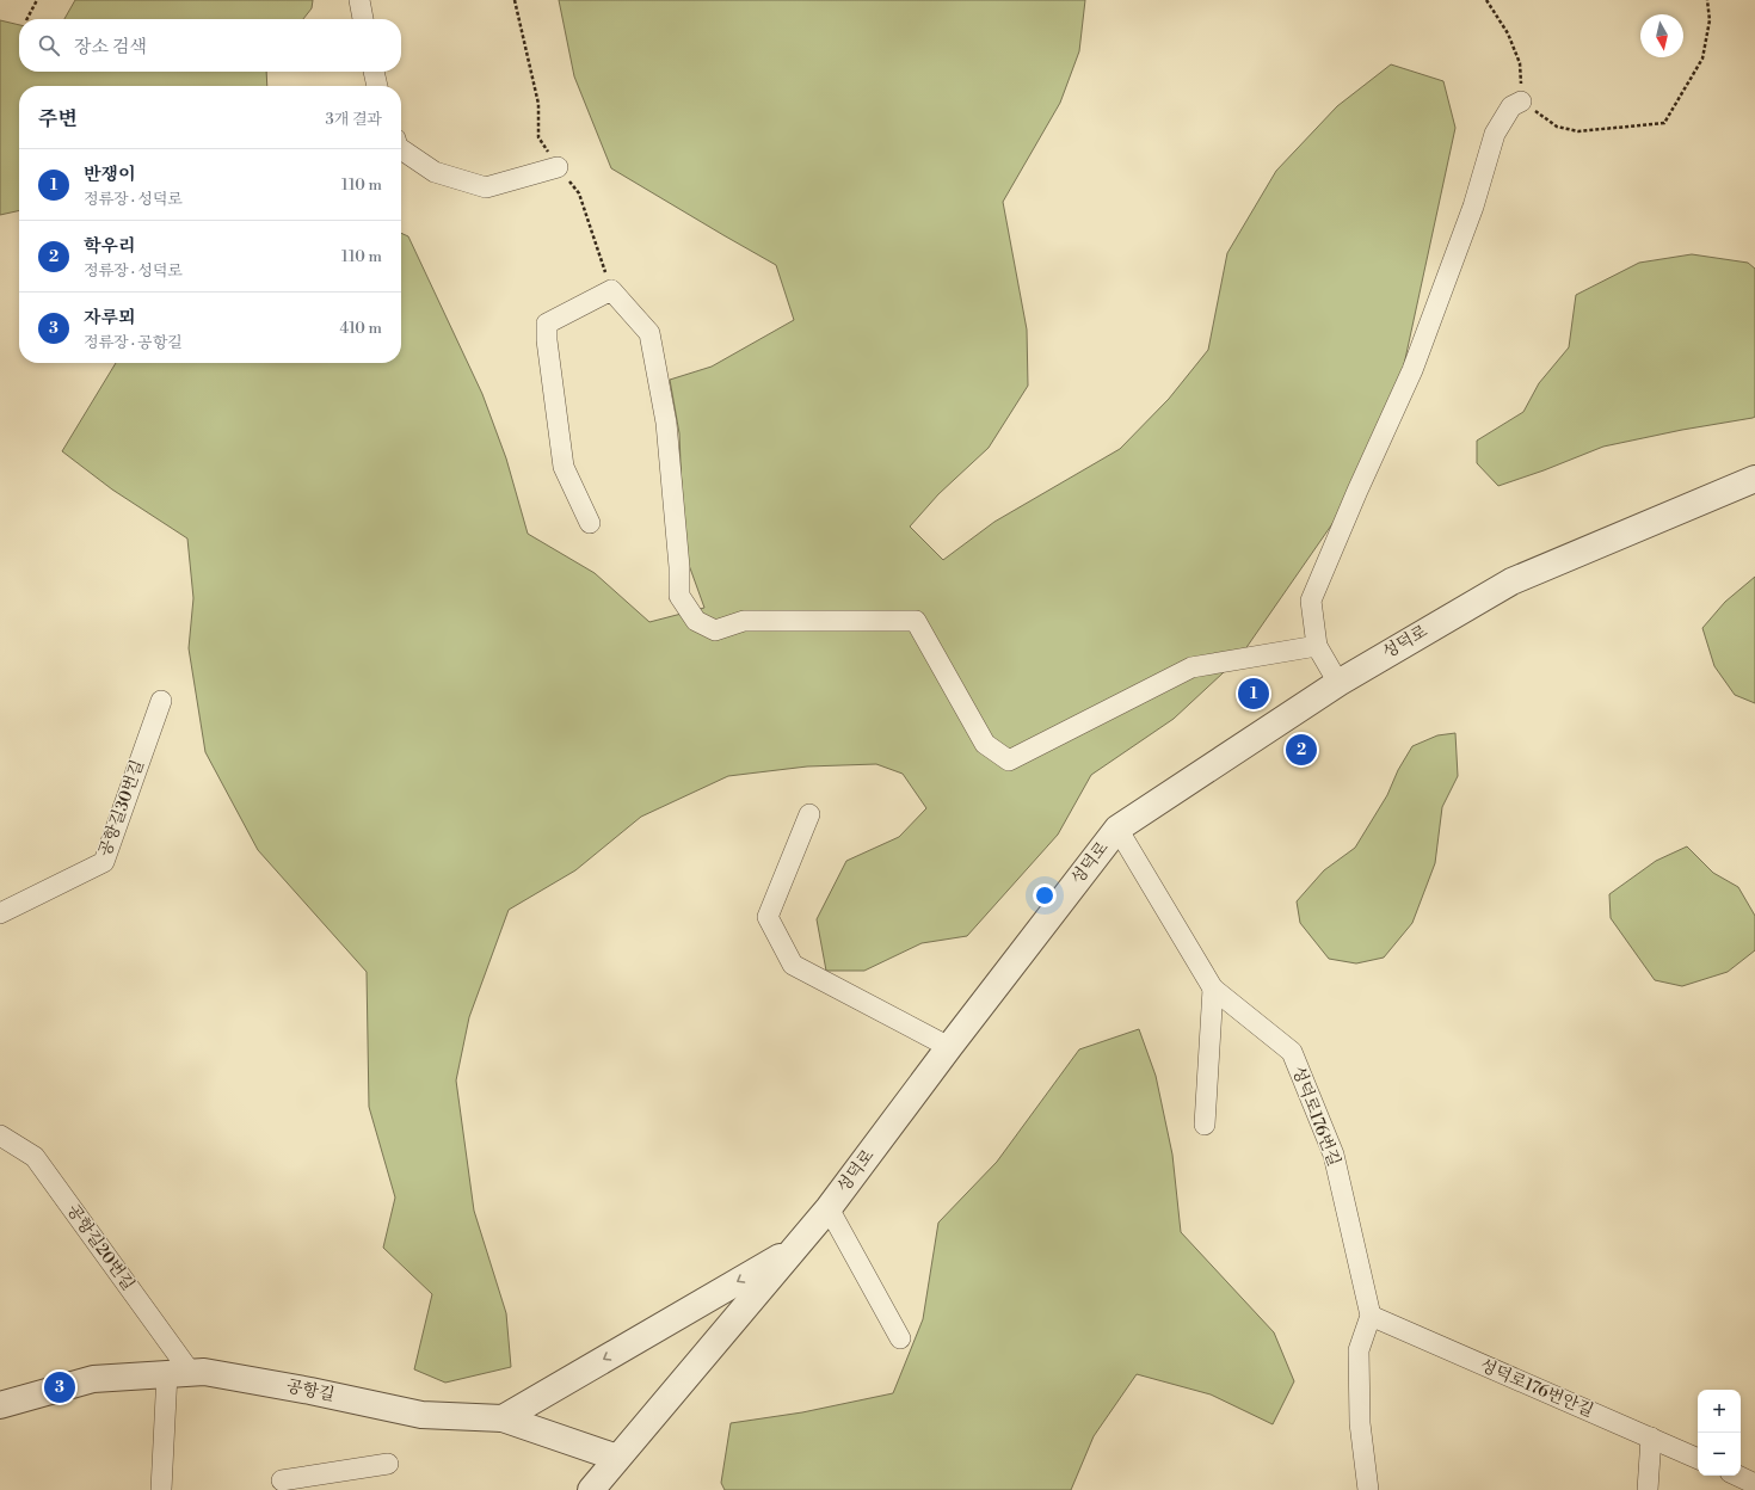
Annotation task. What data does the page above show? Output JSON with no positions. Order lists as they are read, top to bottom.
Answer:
{
  "streets": {
    "street": [
      "성덕로",
      "공항길30번길",
      "성덕로176번길",
      "공항길20번길",
      "성덕로176번안길",
      "공항길"
    ]
  },
  "crossings": [
    ["성덕로", "성덕로176번길"],
    ["성덕로", "공항길"],
    ["성덕로176번길", "성덕로176번안길"],
    ["공항길20번길", "공항길"]
  ],
  "north": "bottom",
  "page": {
    "search": "장소 검색",
    "heading": ["주변", "3개 결과"],
    "list": [
      {
        "mark": "1",
        "name": "반쟁이",
        "note": "정류장 · 성덕로",
        "value": "110 m"
      },
      {
        "mark": "2",
        "name": "학우리",
        "note": "정류장 · 성덕로",
        "value": "110 m"
      },
      {
        "mark": "3",
        "name": "자루뫼",
        "note": "정류장 · 공항길",
        "value": "410 m"
      }
    ],
    "pins": ["1", "2", "3"],
    "map_buttons": ["+", "−"]
  }
}
